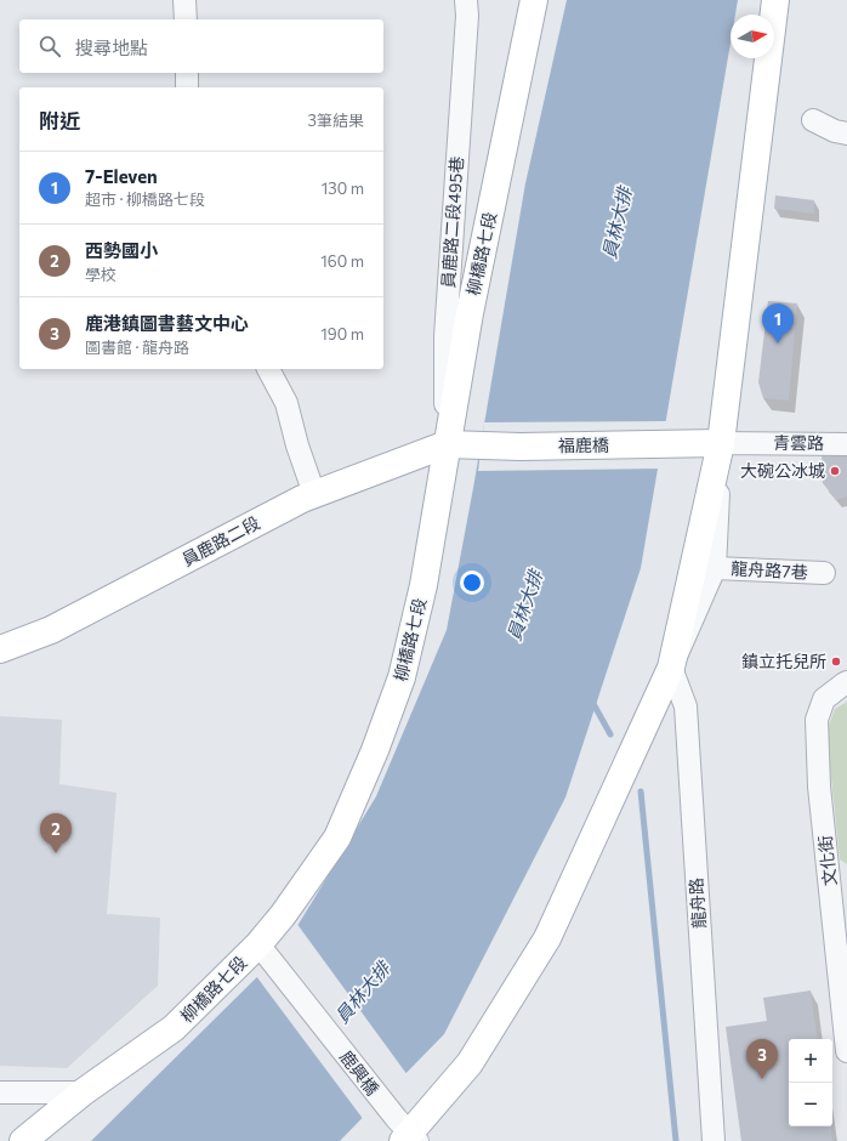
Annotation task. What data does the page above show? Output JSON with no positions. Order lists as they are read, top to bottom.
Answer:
{
  "streets": {
    "main road": ["柳橋路七段", "福鹿橋", "員鹿路二段"],
    "street": [
      "員鹿路二段495巷",
      "青雲路",
      "龍舟路7巷",
      "文化街",
      "龍舟路",
      "鹿興橋"
    ]
  },
  "crossings": [
    ["員鹿路二段495巷", "柳橋路七段"],
    ["員鹿路二段495巷", "福鹿橋"],
    ["員鹿路二段495巷", "員鹿路二段"],
    ["柳橋路七段", "福鹿橋"],
    ["柳橋路七段", "員鹿路二段"],
    ["柳橋路七段", "鹿興橋"],
    ["青雲路", "福鹿橋"],
    ["福鹿橋", "員鹿路二段"]
  ],
  "water": ["員林大排"],
  "places": ["大碗公冰城", "鎮立托兒所"],
  "north": "right",
  "page": {
    "search": "搜尋地點",
    "heading": ["附近", "3筆結果"],
    "list": [
      {
        "mark": "1",
        "name": "7-Eleven",
        "note": "超市 · 柳橋路七段",
        "value": "130 m"
      },
      {
        "mark": "2",
        "name": "西勢國小",
        "note": "學校",
        "value": "160 m"
      },
      {
        "mark": "3",
        "name": "鹿港鎮圖書藝文中心",
        "note": "圖書館 · 龍舟路",
        "value": "190 m"
      }
    ],
    "pins": ["1", "2", "3"],
    "map_buttons": ["+", "−"]
  }
}
